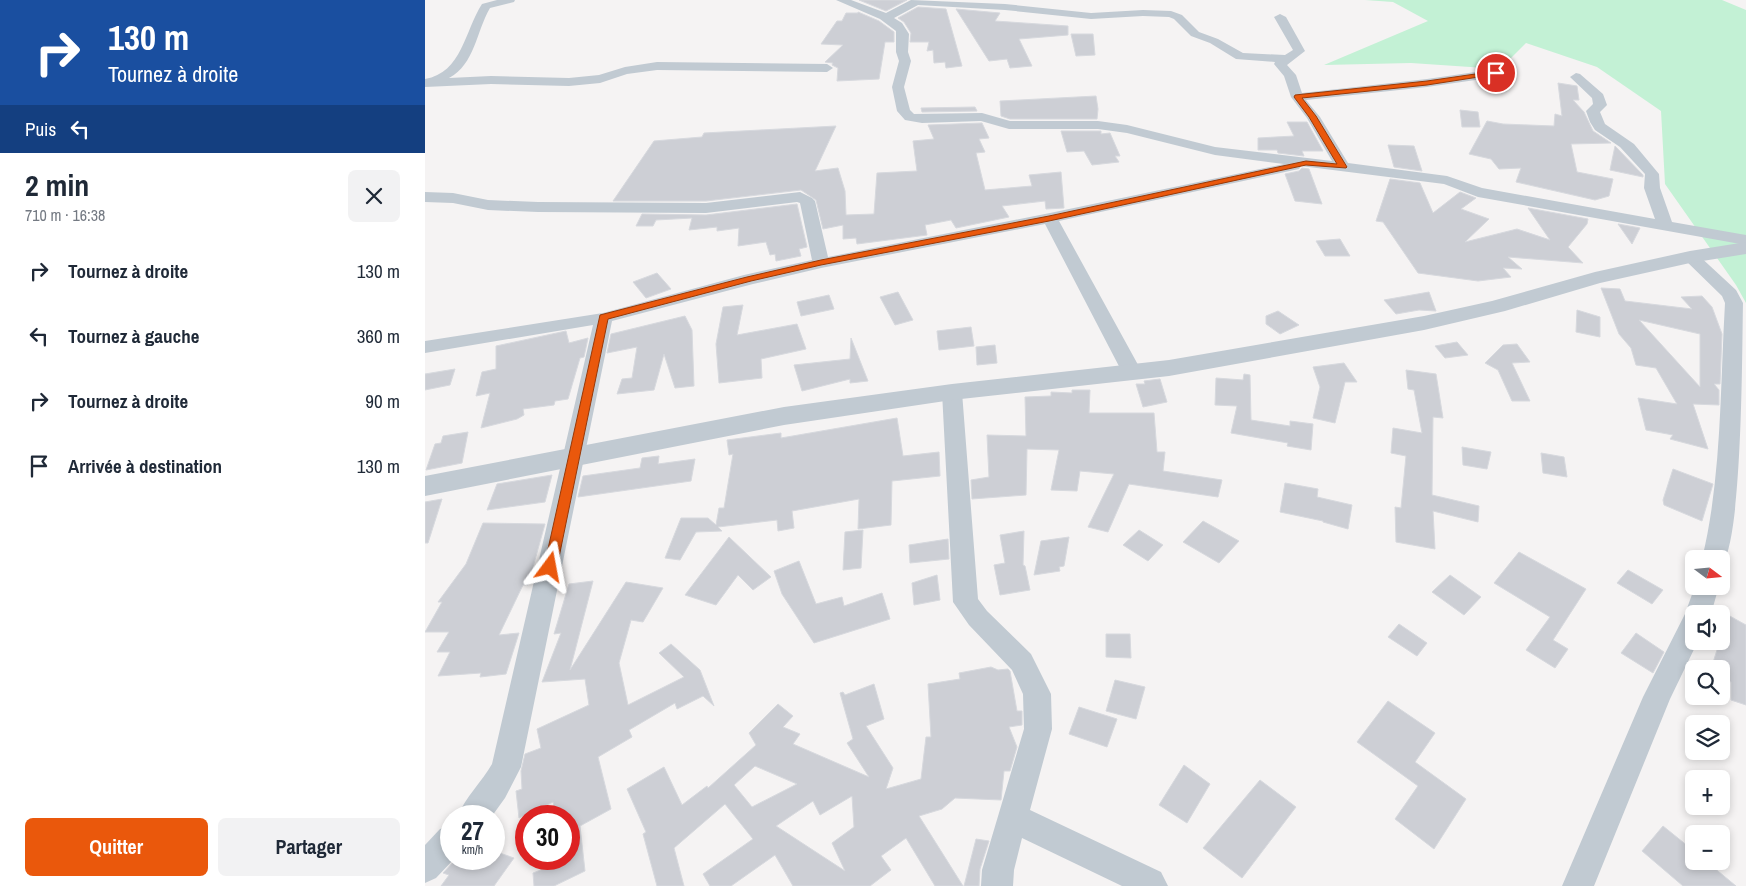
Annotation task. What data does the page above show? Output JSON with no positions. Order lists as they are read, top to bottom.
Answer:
{
  "north": "right",
  "page": {
    "turn": ["130 m", "Tournez à droite"],
    "then": "Puis",
    "heading": ["2 min", "710 m · 16:38"],
    "list": [
      {
        "name": "Tournez à droite",
        "value": "130 m"
      },
      {
        "name": "Tournez à gauche",
        "value": "360 m"
      },
      {
        "name": "Tournez à droite",
        "value": "90 m"
      },
      {
        "name": "Arrivée à destination",
        "value": "130 m"
      }
    ],
    "map_buttons": ["+", "−"],
    "speed": "27 km/h",
    "limit": "30",
    "buttons": ["Quitter", "Partager"]
  }
}
